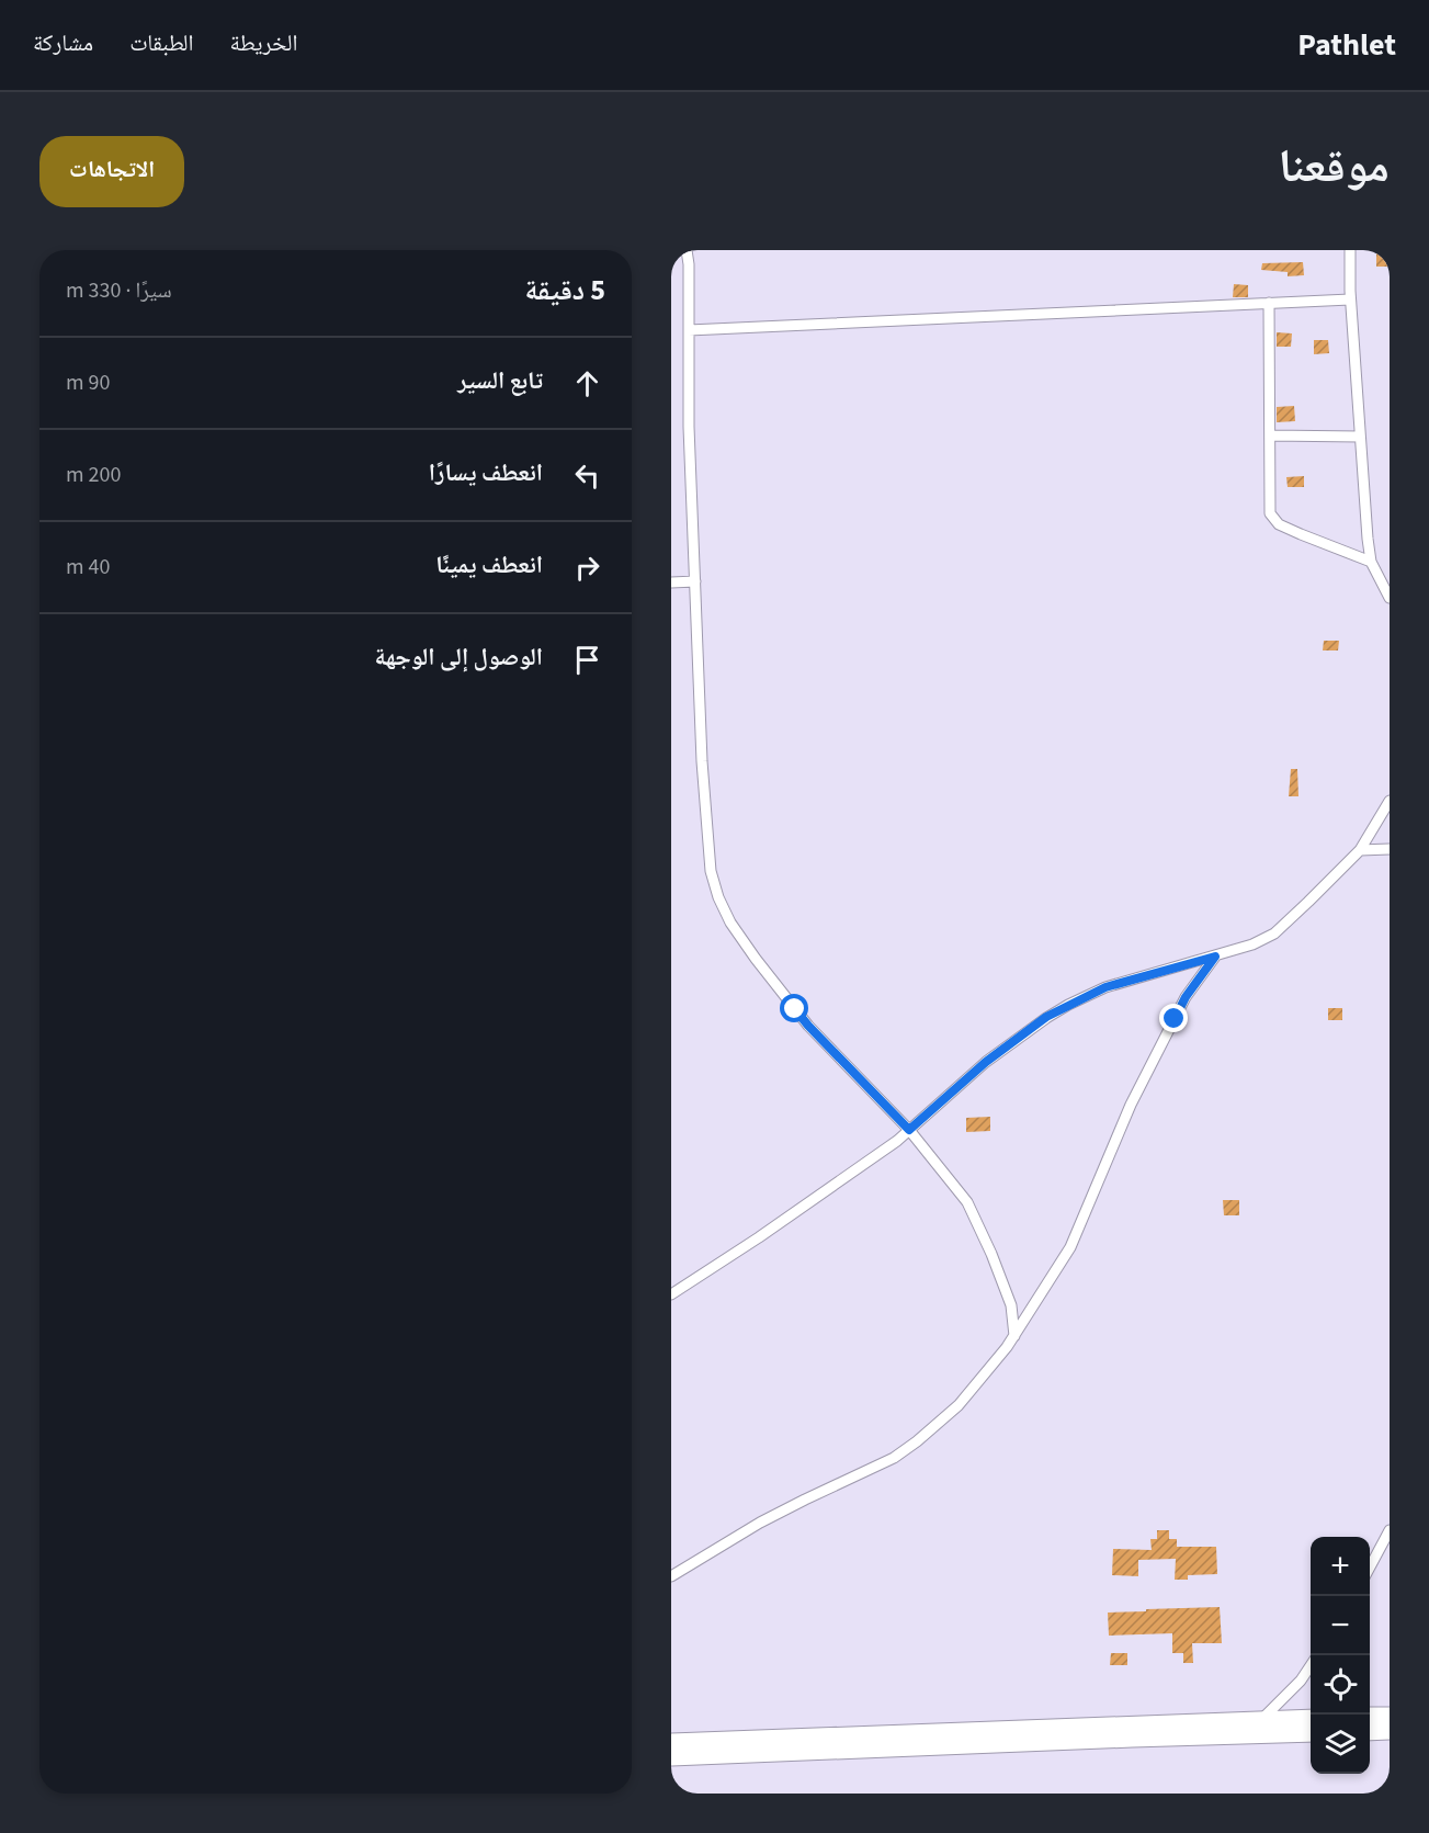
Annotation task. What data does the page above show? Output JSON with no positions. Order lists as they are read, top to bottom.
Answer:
{
  "page": {
    "header": "Pathlet",
    "nav": ["الخريطة", "الطبقات", "مشاركة"],
    "title": "موقعنا",
    "buttons": "الاتجاهات",
    "heading": ["5 دقيقة", "سيرًا · 330 m"],
    "list": [
      ["تابع السير", "90 m"],
      ["انعطف يسارًا", "200 m"],
      ["انعطف يمينًا", "40 m"],
      "الوصول إلى الوجهة"
    ],
    "map_buttons": ["+", "−"]
  }
}
